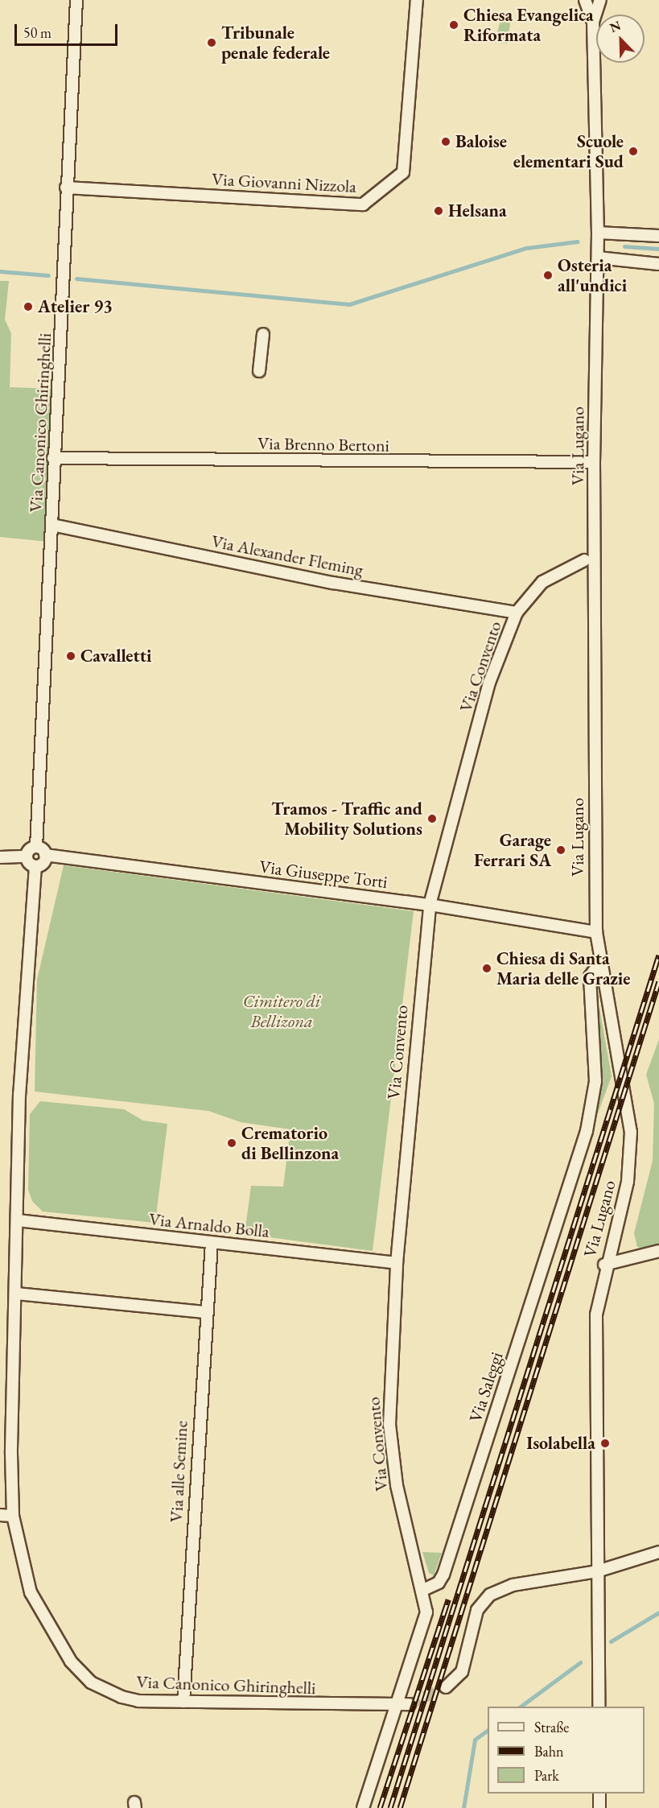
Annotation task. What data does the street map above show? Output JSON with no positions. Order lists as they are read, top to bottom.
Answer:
{
  "streets": {
    "street": [
      "Via Giovanni Nizzola",
      "Via Canonico Ghiringhelli",
      "Via Brenno Bertoni",
      "Via Lugano",
      "Via Alexander Fleming",
      "Via Convento",
      "Via Giuseppe Torti",
      "Via Arnaldo Bolla",
      "Via Saleggi",
      "Via alle Semine"
    ]
  },
  "crossings": [
    ["Via Giovanni Nizzola", "Via Canonico Ghiringhelli"],
    ["Via Canonico Ghiringhelli", "Via Brenno Bertoni"],
    ["Via Canonico Ghiringhelli", "Via Alexander Fleming"],
    ["Via Canonico Ghiringhelli", "Via Arnaldo Bolla"],
    ["Via Canonico Ghiringhelli", "Via alle Semine"],
    ["Via Brenno Bertoni", "Via Lugano"],
    ["Via Lugano", "Via Giuseppe Torti"],
    ["Via Lugano", "Via Saleggi"],
    ["Via Alexander Fleming", "Via Convento"],
    ["Via Convento", "Via Giuseppe Torti"],
    ["Via Convento", "Via Arnaldo Bolla"],
    ["Via Convento", "Via Saleggi"],
    ["Via Arnaldo Bolla", "Via alle Semine"]
  ],
  "parks": ["Cimitero di Bellizona"],
  "places": [
    "Chiesa Evangelica Riformata",
    "Tribunale penale federale",
    "Baloise",
    "Scuole elementari Sud",
    "Helsana",
    "Osteria all'undici",
    "Atelier 93",
    "Cavalletti",
    "Tramos - Traffic and Mobility Solutions",
    "Garage Ferrari SA",
    "Chiesa di Santa Maria delle Grazie",
    "Crematorio di Bellinzona",
    "Isolabella"
  ],
  "legend": ["Straße", "Bahn", "Park"],
  "scale_bar": "50 m",
  "north": "top left"
}
